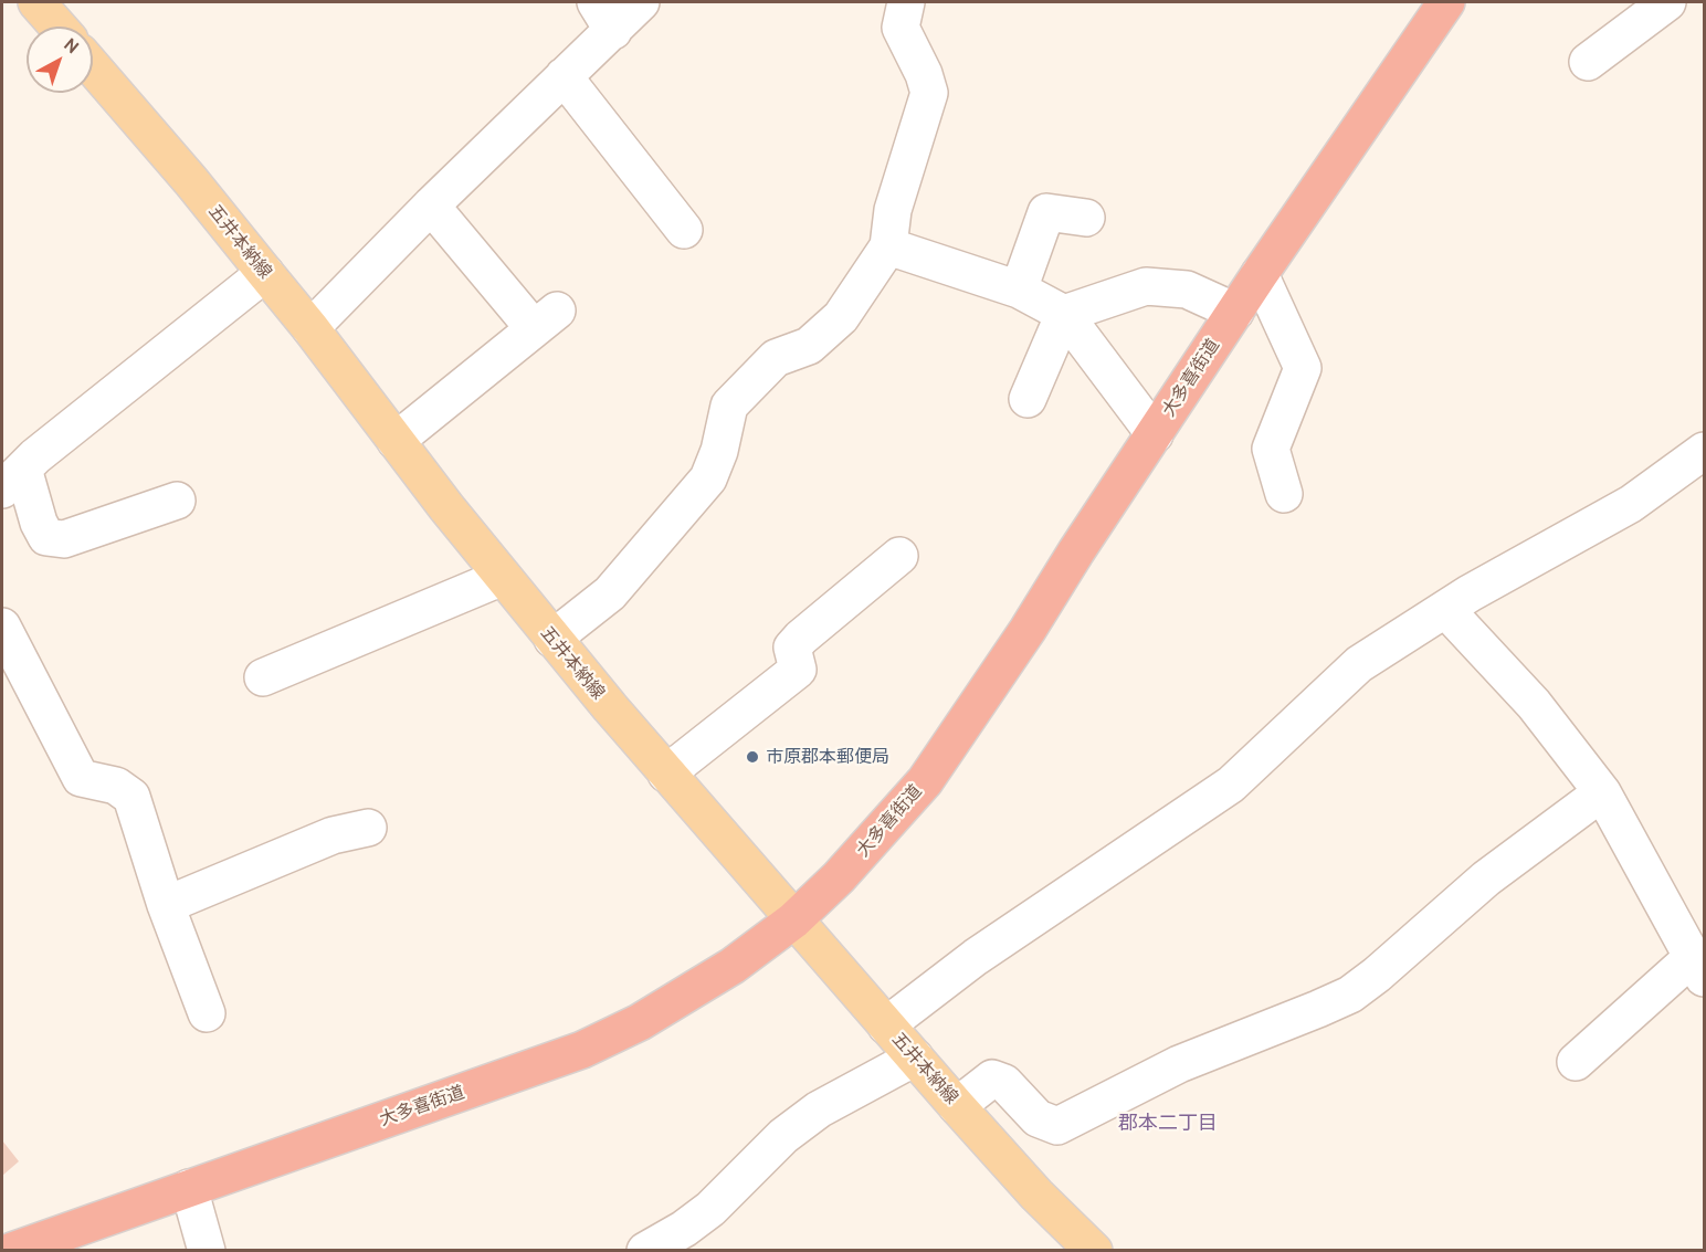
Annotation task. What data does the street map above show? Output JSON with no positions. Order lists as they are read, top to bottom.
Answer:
{
  "streets": {
    "highway": ["大多喜街道"],
    "main road": ["五井本納線"]
  },
  "crossings": [
    ["五井本納線", "大多喜街道"]
  ],
  "districts": ["郡本二丁目"],
  "places": ["市原郡本郵便局"],
  "north": "top right"
}
